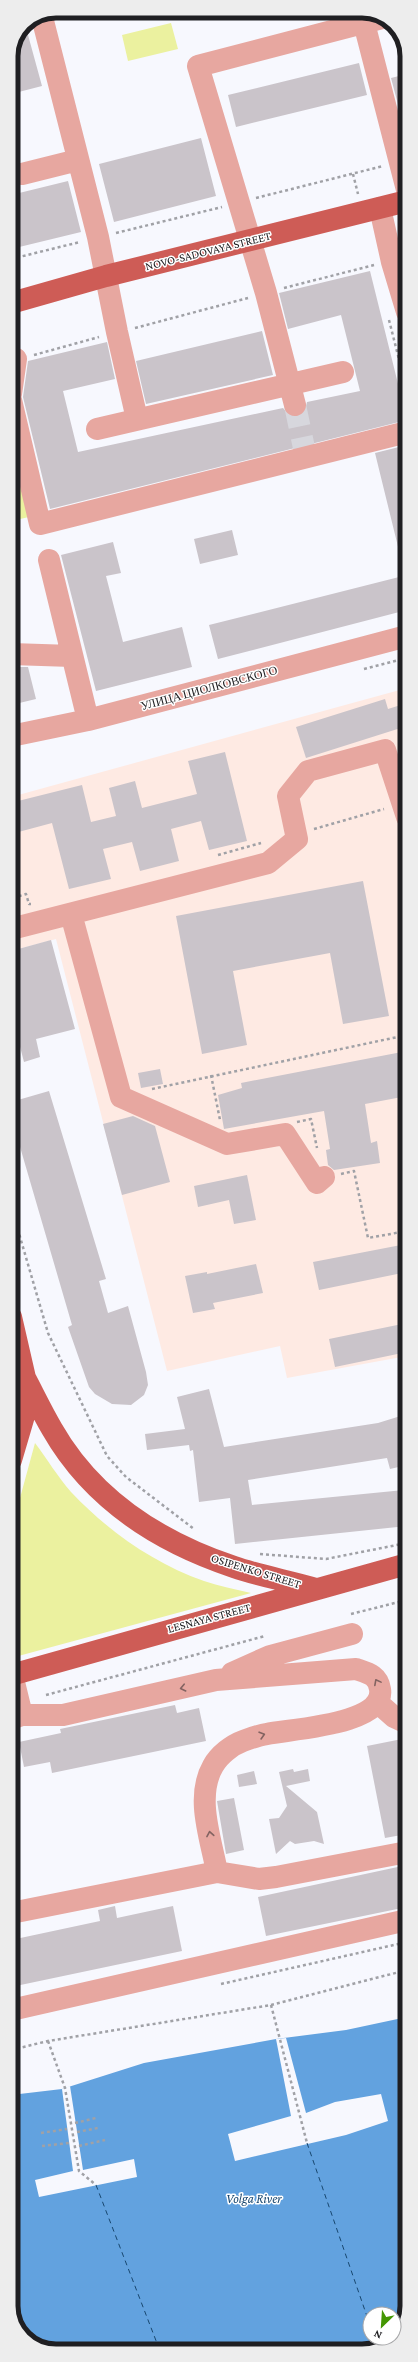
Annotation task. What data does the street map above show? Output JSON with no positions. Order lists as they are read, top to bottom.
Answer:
{
  "streets": {
    "main road": ["NOVO-SADOVAYA STREET", "OSIPENKO STREET", "LESNAYA STREET"],
    "street": ["УЛИЦА ЦИОЛКОВСКОГО"]
  },
  "crossings": [
    ["OSIPENKO STREET", "LESNAYA STREET"]
  ],
  "water": ["Volga River"],
  "north": "bottom left"
}
